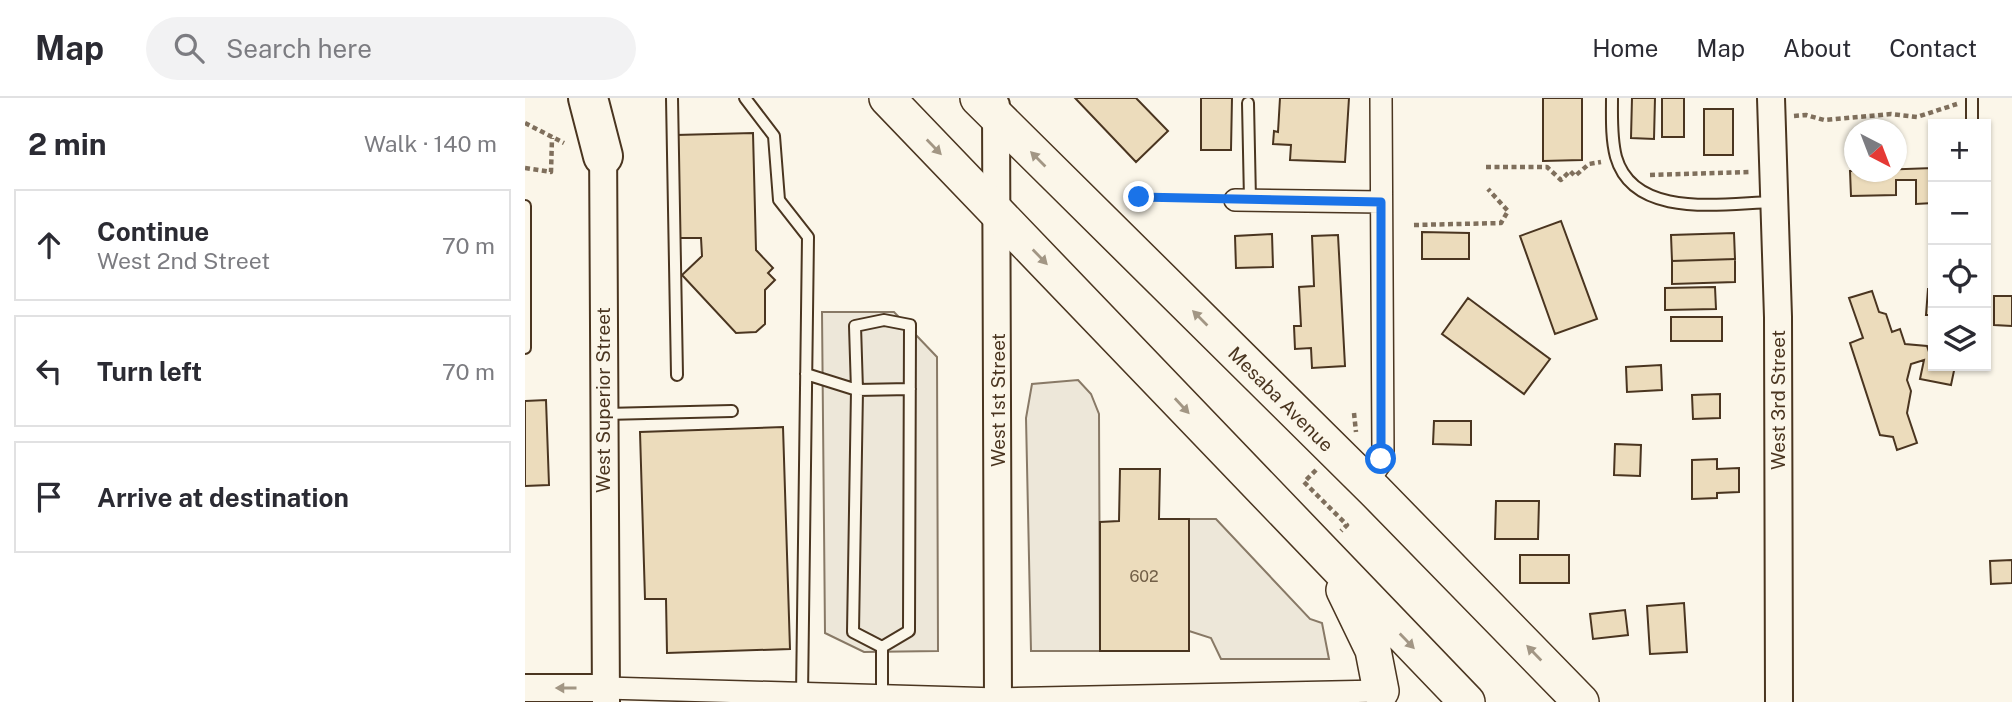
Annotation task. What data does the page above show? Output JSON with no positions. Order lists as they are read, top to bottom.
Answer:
{
  "streets": {
    "highway": ["Mesaba Avenue"],
    "street": ["West Superior Street", "West 1st Street", "West 3rd Street"]
  },
  "crossings": [
    ["Mesaba Avenue", "West 1st Street"]
  ],
  "house_numbers": ["602"],
  "north": "bottom right",
  "page": {
    "header": "Map",
    "search": "Search here",
    "nav": [
      "Home",
      "Map",
      "About",
      "Contact"
    ],
    "heading": ["2 min", "Walk · 140 m"],
    "map_buttons": ["+", "−"],
    "list": [
      ["Continue", "West 2nd Street", "70 m"],
      ["Turn left", "70 m"],
      "Arrive at destination"
    ]
  }
}
